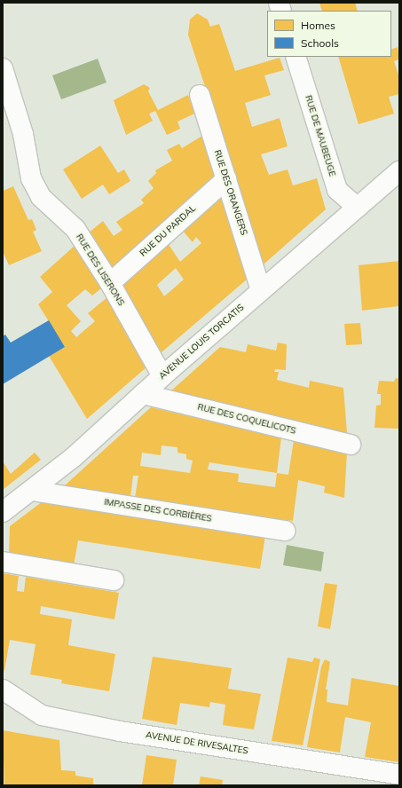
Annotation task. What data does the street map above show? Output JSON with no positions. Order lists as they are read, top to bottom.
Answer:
{
  "streets": {
    "street": [
      "RUE DE MAUBEUGE",
      "RUE DES ORANGERS",
      "RUE DU PARDAL",
      "RUE DES LISERONS",
      "AVENUE LOUIS TORCATIS",
      "RUE DES COQUELICOTS",
      "IMPASSE DES CORBIÈRES",
      "AVENUE DE RIVESALTES"
    ]
  },
  "crossings": [
    ["RUE DE MAUBEUGE", "AVENUE LOUIS TORCATIS"],
    ["RUE DES ORANGERS", "RUE DU PARDAL"],
    ["RUE DES ORANGERS", "AVENUE LOUIS TORCATIS"],
    ["RUE DU PARDAL", "RUE DES LISERONS"],
    ["RUE DES LISERONS", "AVENUE LOUIS TORCATIS"],
    ["AVENUE LOUIS TORCATIS", "RUE DES COQUELICOTS"],
    ["AVENUE LOUIS TORCATIS", "IMPASSE DES CORBIÈRES"]
  ],
  "legend": ["Homes", "Schools"]
}
